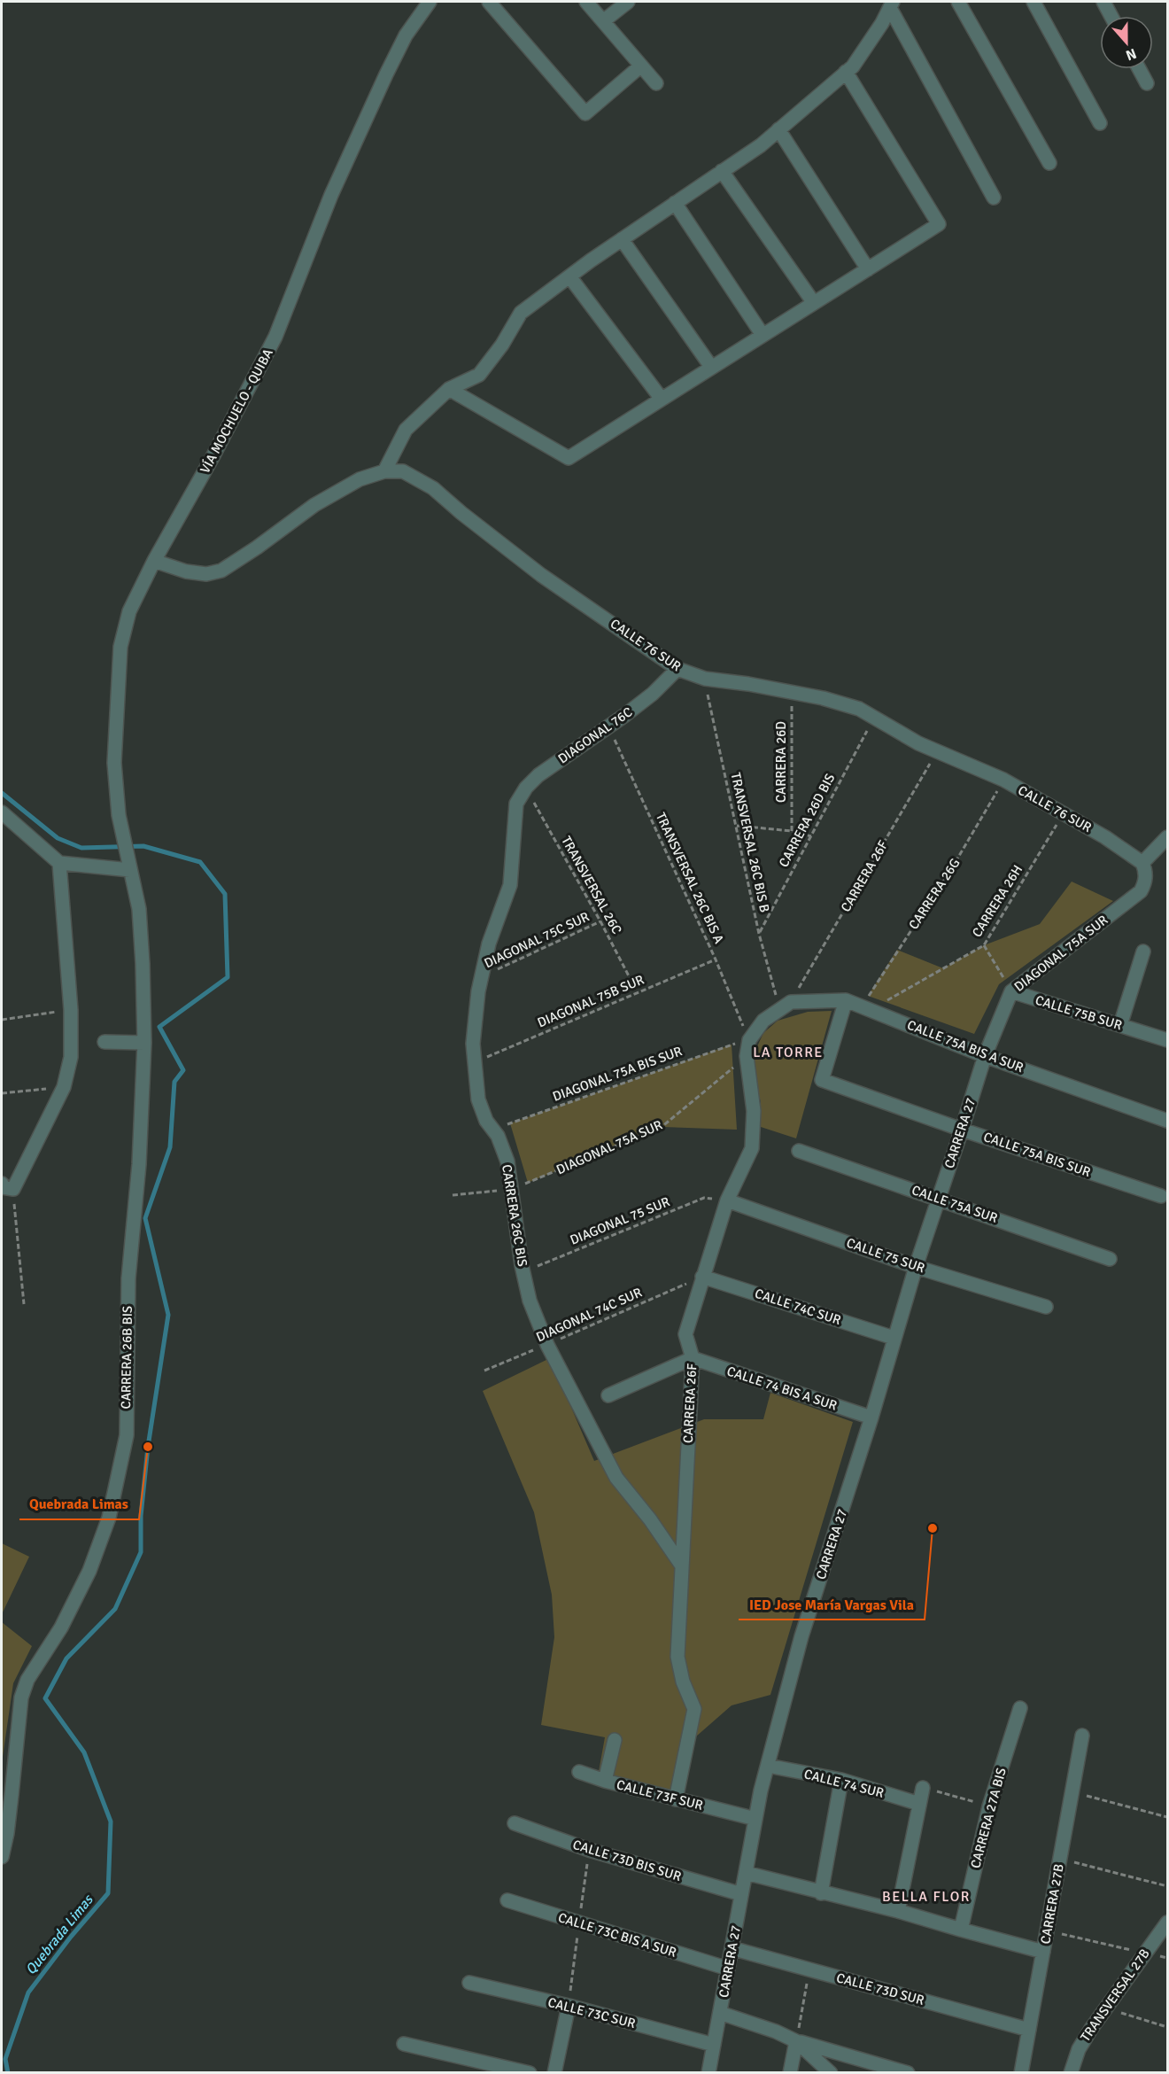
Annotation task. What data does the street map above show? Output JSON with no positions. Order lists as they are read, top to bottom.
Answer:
{
  "streets": {
    "street": [
      "VÍA MOCHUELO - QUIBA",
      "CALLE 76 SUR",
      "DIAGONAL 76C",
      "CARRERA 26F",
      "DIAGONAL 75A SUR",
      "CALLE 75B SUR",
      "CALLE 75A BIS A SUR",
      "CARRERA 27",
      "CALLE 75A BIS SUR",
      "CALLE 75A SUR",
      "CARRERA 26C BIS",
      "CALLE 75 SUR",
      "CALLE 74C SUR",
      "CARRERA 26B BIS",
      "CALLE 74 BIS A SUR",
      "CALLE 74 SUR",
      "CALLE 73F SUR",
      "CARRERA 27A BIS",
      "CALLE 73D BIS SUR",
      "CARRERA 27B",
      "CALLE 73C BIS A SUR",
      "CALLE 73D SUR",
      "TRANSVERSAL 27B",
      "CALLE 73C SUR"
    ],
    "path": [
      "CARRERA 26D",
      "CARRERA 26D BIS",
      "TRANSVERSAL 26C BIS B",
      "TRANSVERSAL 26C BIS A",
      "TRANSVERSAL 26C",
      "CARRERA 26G",
      "CARRERA 26H",
      "DIAGONAL 75C SUR",
      "DIAGONAL 75B SUR",
      "DIAGONAL 75A BIS SUR",
      "DIAGONAL 75 SUR",
      "DIAGONAL 74C SUR"
    ]
  },
  "crossings": [
    ["VÍA MOCHUELO - QUIBA", "CALLE 76 SUR"],
    ["VÍA MOCHUELO - QUIBA", "CARRERA 26B BIS"],
    ["CALLE 76 SUR", "DIAGONAL 76C"],
    ["CALLE 76 SUR", "CARRERA 26D"],
    ["CALLE 76 SUR", "CARRERA 26D BIS"],
    ["CALLE 76 SUR", "TRANSVERSAL 26C BIS B"],
    ["CALLE 76 SUR", "CARRERA 26F"],
    ["CALLE 76 SUR", "CARRERA 26G"],
    ["CALLE 76 SUR", "CARRERA 26H"],
    ["CALLE 76 SUR", "DIAGONAL 75A SUR"],
    ["DIAGONAL 76C", "TRANSVERSAL 26C BIS A"],
    ["DIAGONAL 76C", "TRANSVERSAL 26C"],
    ["DIAGONAL 76C", "CARRERA 26C BIS"],
    ["CARRERA 26D BIS", "TRANSVERSAL 26C BIS B"],
    ["TRANSVERSAL 26C BIS B", "CARRERA 26F"],
    ["TRANSVERSAL 26C BIS B", "CALLE 75A BIS A SUR"],
    ["CARRERA 26F", "TRANSVERSAL 26C BIS A"],
    ["CARRERA 26F", "DIAGONAL 75A SUR"],
    ["CARRERA 26F", "CALLE 75A BIS A SUR"],
    ["CARRERA 26F", "DIAGONAL 75A BIS SUR"],
    ["CARRERA 26F", "CARRERA 26C BIS"],
    ["CARRERA 26F", "DIAGONAL 75 SUR"],
    ["CARRERA 26F", "CALLE 75 SUR"],
    ["CARRERA 26F", "CALLE 74C SUR"],
    ["CARRERA 26F", "DIAGONAL 74C SUR"],
    ["CARRERA 26F", "CALLE 74 BIS A SUR"],
    ["CARRERA 26F", "CALLE 73F SUR"],
    ["TRANSVERSAL 26C BIS A", "DIAGONAL 75B SUR"],
    ["TRANSVERSAL 26C BIS A", "DIAGONAL 75A BIS SUR"],
    ["TRANSVERSAL 26C", "DIAGONAL 75C SUR"],
    ["TRANSVERSAL 26C", "DIAGONAL 75B SUR"],
    ["CARRERA 26G", "CARRERA 26H"],
    ["CARRERA 26G", "CALLE 75A BIS A SUR"],
    ["CARRERA 26H", "CALLE 75A BIS A SUR"],
    ["DIAGONAL 75C SUR", "CARRERA 26C BIS"],
    ["DIAGONAL 75A SUR", "CALLE 75B SUR"],
    ["DIAGONAL 75A SUR", "CALLE 75A BIS A SUR"],
    ["DIAGONAL 75A SUR", "CARRERA 27"],
    ["DIAGONAL 75A SUR", "CARRERA 26C BIS"],
    ["DIAGONAL 75B SUR", "CARRERA 26C BIS"],
    ["CALLE 75A BIS A SUR", "CARRERA 27"],
    ["CALLE 75A BIS A SUR", "CALLE 75A BIS SUR"],
    ["DIAGONAL 75A BIS SUR", "CARRERA 26C BIS"],
    ["CARRERA 27", "CALLE 75A BIS SUR"],
    ["CARRERA 27", "CALLE 75A SUR"],
    ["CARRERA 27", "CALLE 75 SUR"],
    ["CARRERA 27", "CALLE 74C SUR"],
    ["CARRERA 27", "CALLE 74 BIS A SUR"],
    ["CARRERA 27", "CALLE 74 SUR"],
    ["CARRERA 27", "CALLE 73F SUR"],
    ["CARRERA 27", "CALLE 73D BIS SUR"],
    ["CARRERA 27", "CALLE 73C BIS A SUR"],
    ["CARRERA 27", "CALLE 73D SUR"],
    ["CARRERA 27", "CALLE 73C SUR"],
    ["CARRERA 26C BIS", "DIAGONAL 75 SUR"],
    ["CARRERA 26C BIS", "DIAGONAL 74C SUR"],
    ["DIAGONAL 75 SUR", "CALLE 75 SUR"],
    ["CALLE 74C SUR", "DIAGONAL 74C SUR"],
    ["CARRERA 27B", "CALLE 73D SUR"]
  ],
  "districts": ["LA TORRE", "BELLA FLOR"],
  "water": ["Quebrada Limas"],
  "places": ["Quebrada Limas", "IED Jose María Vargas Vila"],
  "north": "bottom"
}
